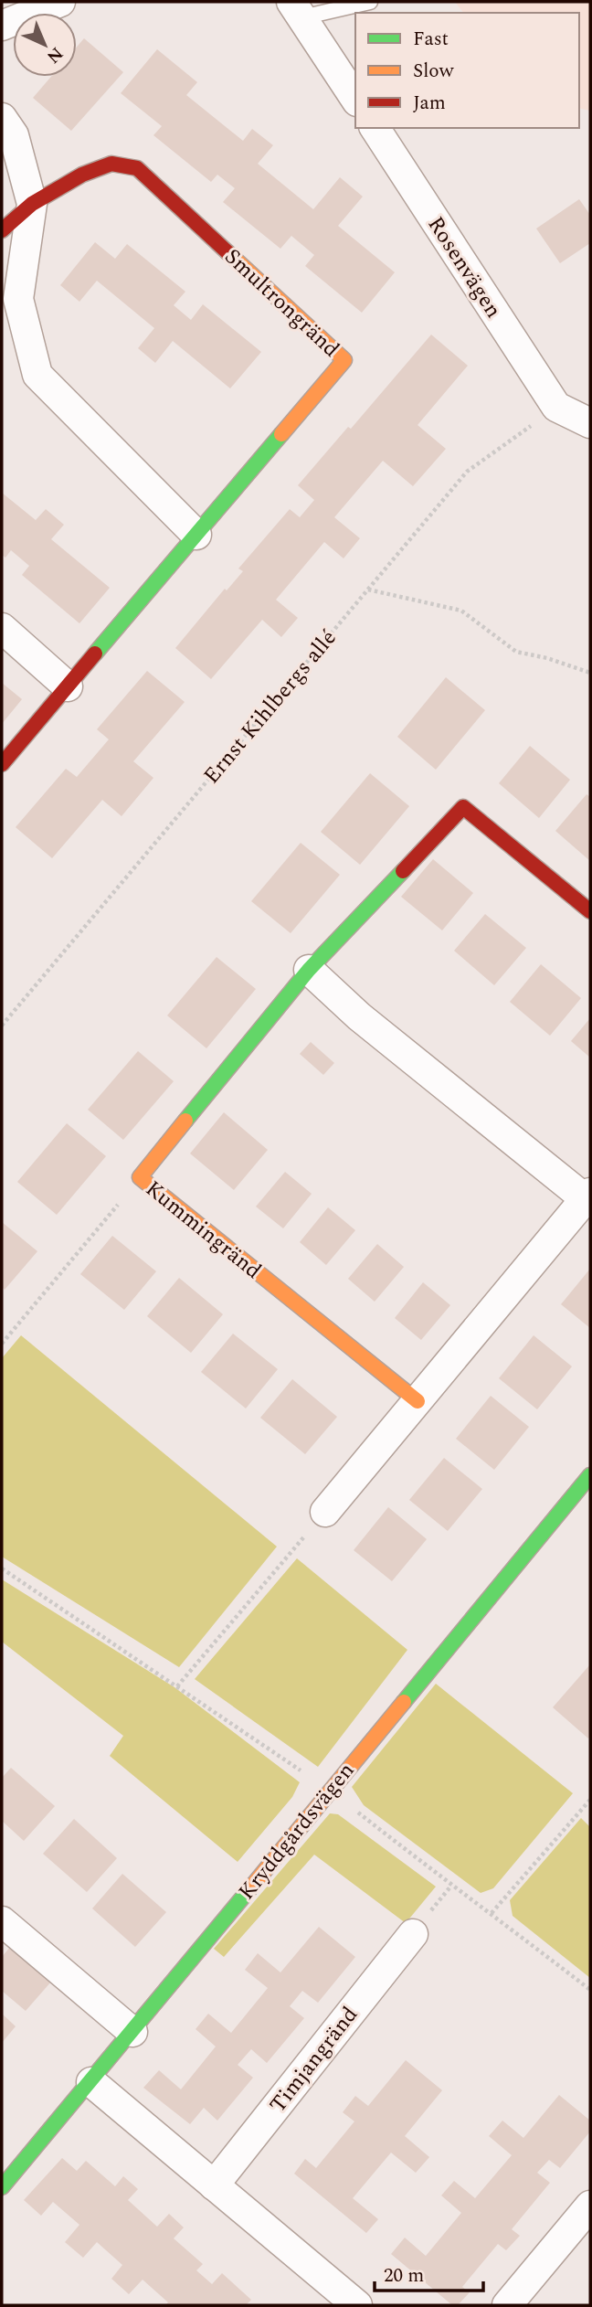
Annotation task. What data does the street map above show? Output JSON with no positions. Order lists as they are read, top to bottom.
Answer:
{
  "streets": {
    "street": [
      "Rosenvägen",
      "Smultrongränd",
      "Kummingränd",
      "Kryddgårdsvägen",
      "Timjangränd"
    ],
    "path": ["Ernst Kihlbergs allé"]
  },
  "crossings": [
    ["Rosenvägen", "Ernst Kihlbergs allé"]
  ],
  "legend": ["Fast", "Slow", "Jam"],
  "scale_bar": "20 m",
  "north": "bottom right"
}
